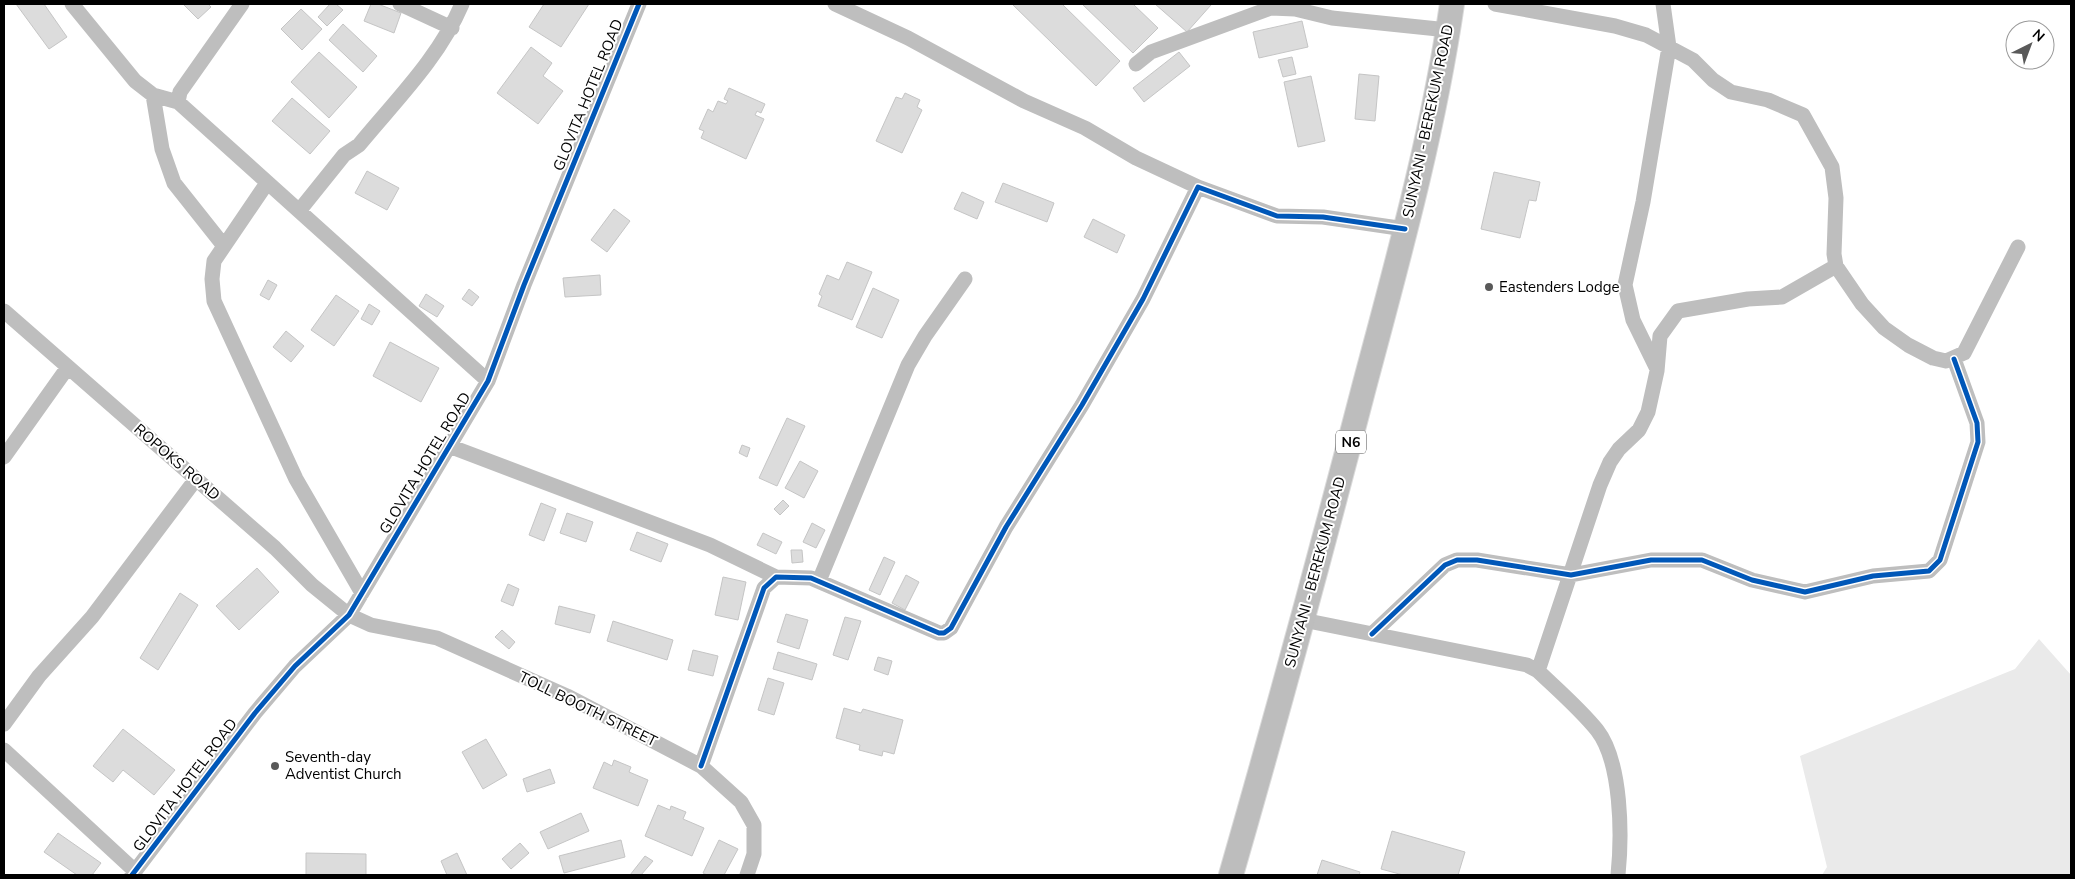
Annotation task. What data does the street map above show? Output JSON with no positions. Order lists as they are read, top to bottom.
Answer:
{
  "streets": {
    "main road": ["SUNYANI - BEREKUM ROAD", "N6"],
    "street": ["GLOVITA HOTEL ROAD", "ROPOKS ROAD", "TOLL BOOTH STREET"]
  },
  "crossings": [
    ["GLOVITA HOTEL ROAD", "ROPOKS ROAD"],
    ["GLOVITA HOTEL ROAD", "TOLL BOOTH STREET"],
    ["ROPOKS ROAD", "TOLL BOOTH STREET"]
  ],
  "places": ["Eastenders Lodge", "Seventh-day Adventist Church"],
  "north": "top right"
}
